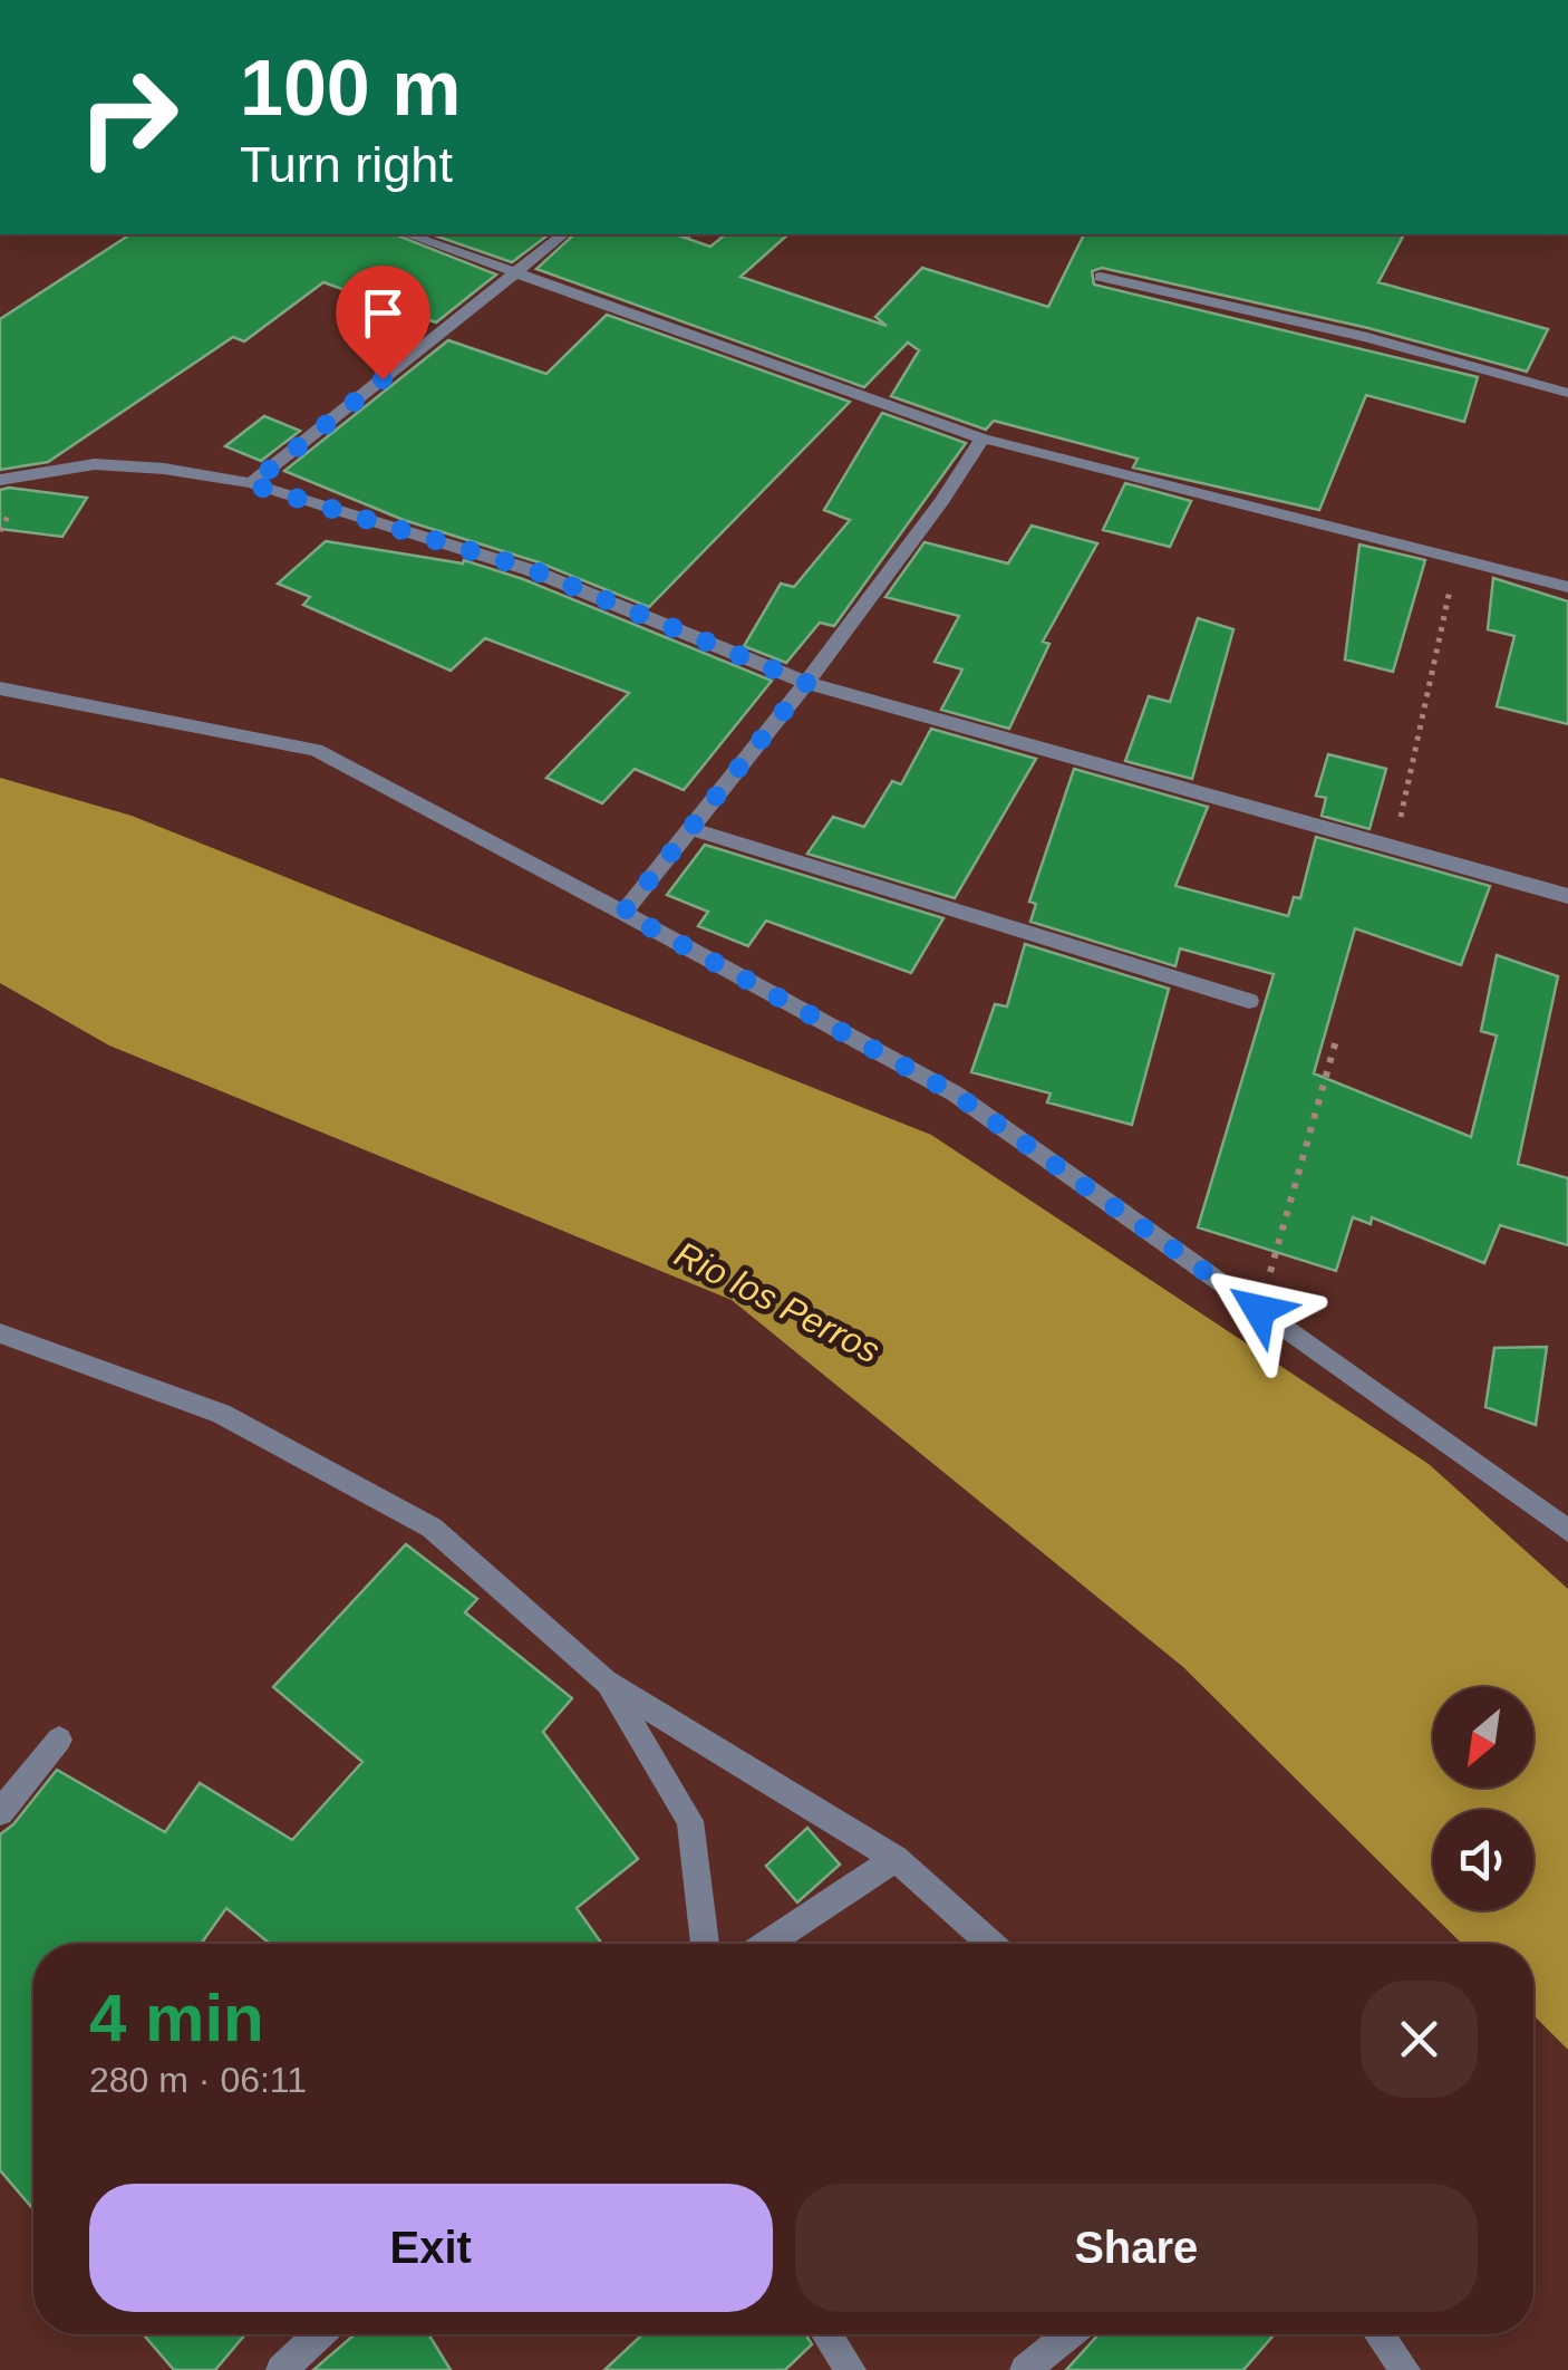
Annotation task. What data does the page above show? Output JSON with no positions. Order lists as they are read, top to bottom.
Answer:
{
  "water": ["Rio los Perros"],
  "north": "bottom left",
  "page": {
    "turn": ["100 m", "Turn right"],
    "heading": ["4 min", "280 m · 06:11"],
    "buttons": ["Exit", "Share"]
  }
}
